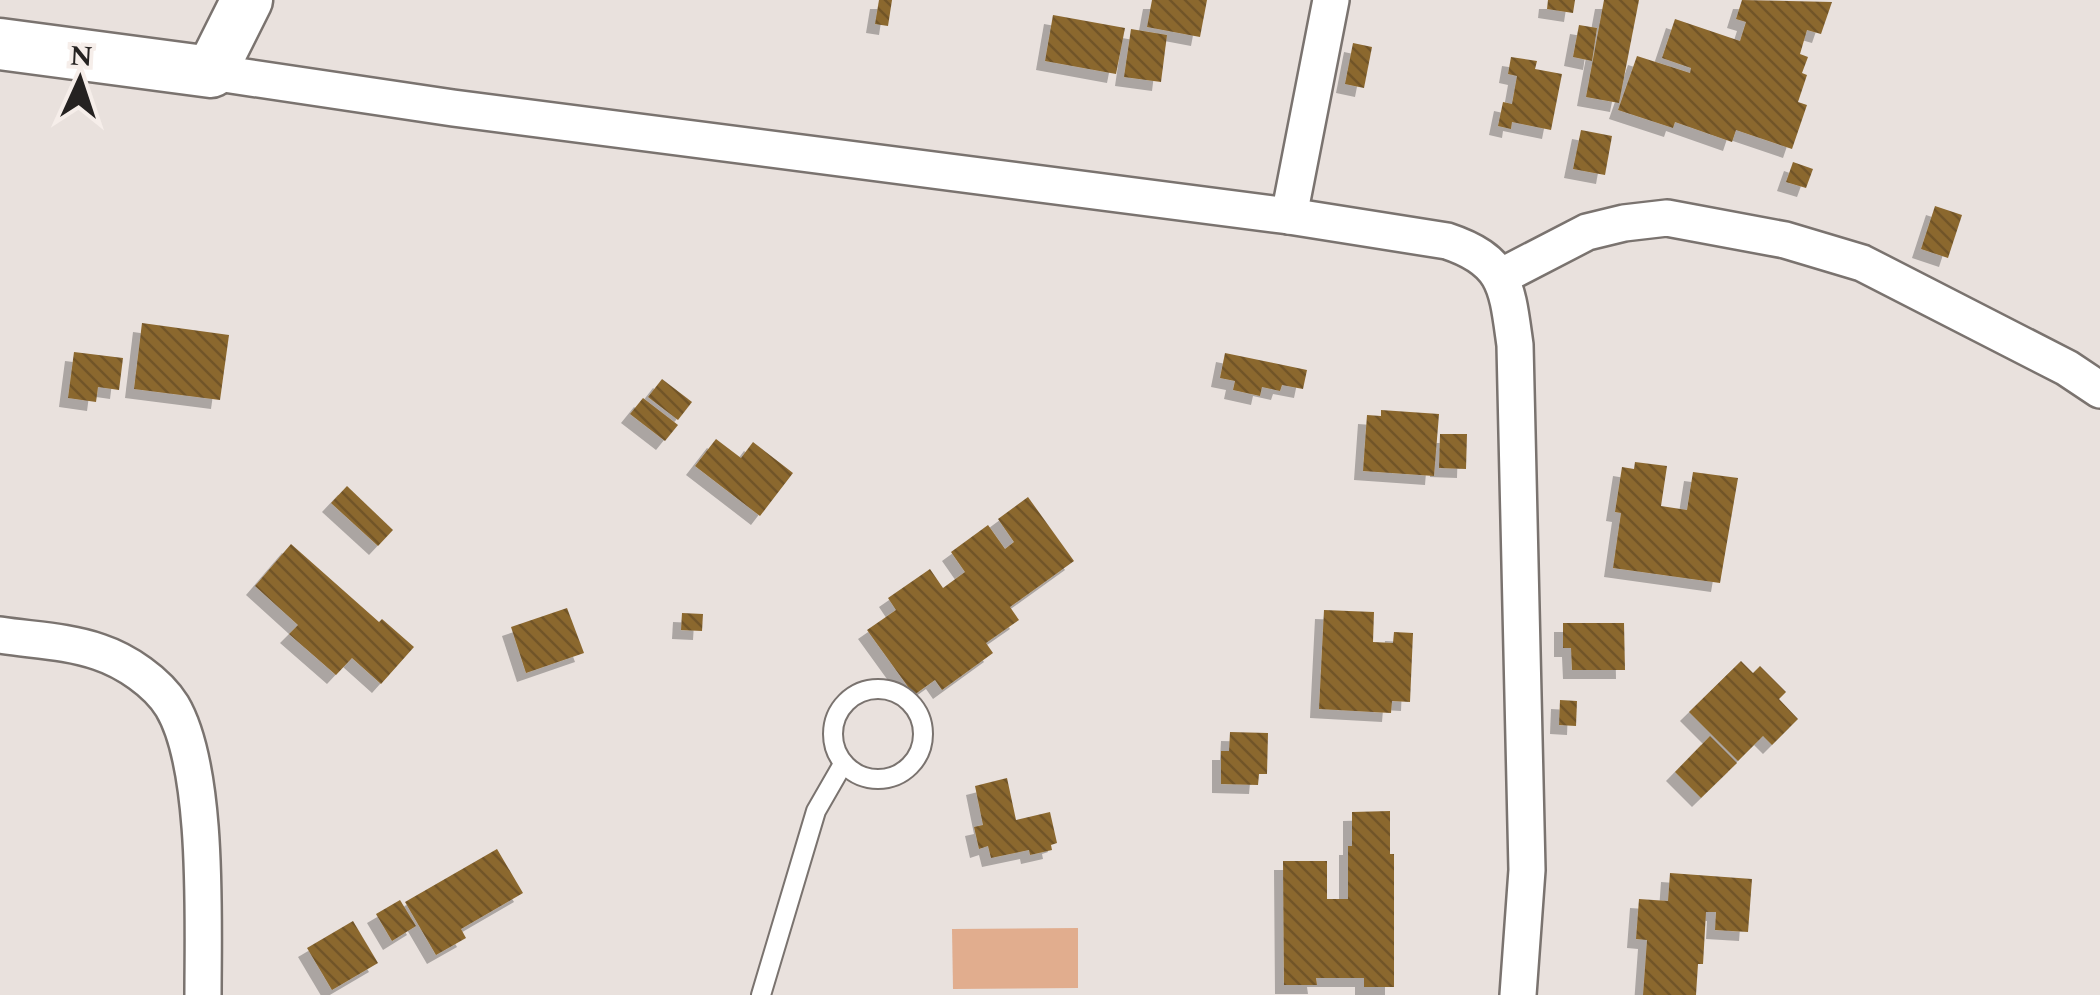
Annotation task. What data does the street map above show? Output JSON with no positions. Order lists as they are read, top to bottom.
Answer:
{
  "north": "top"
}
